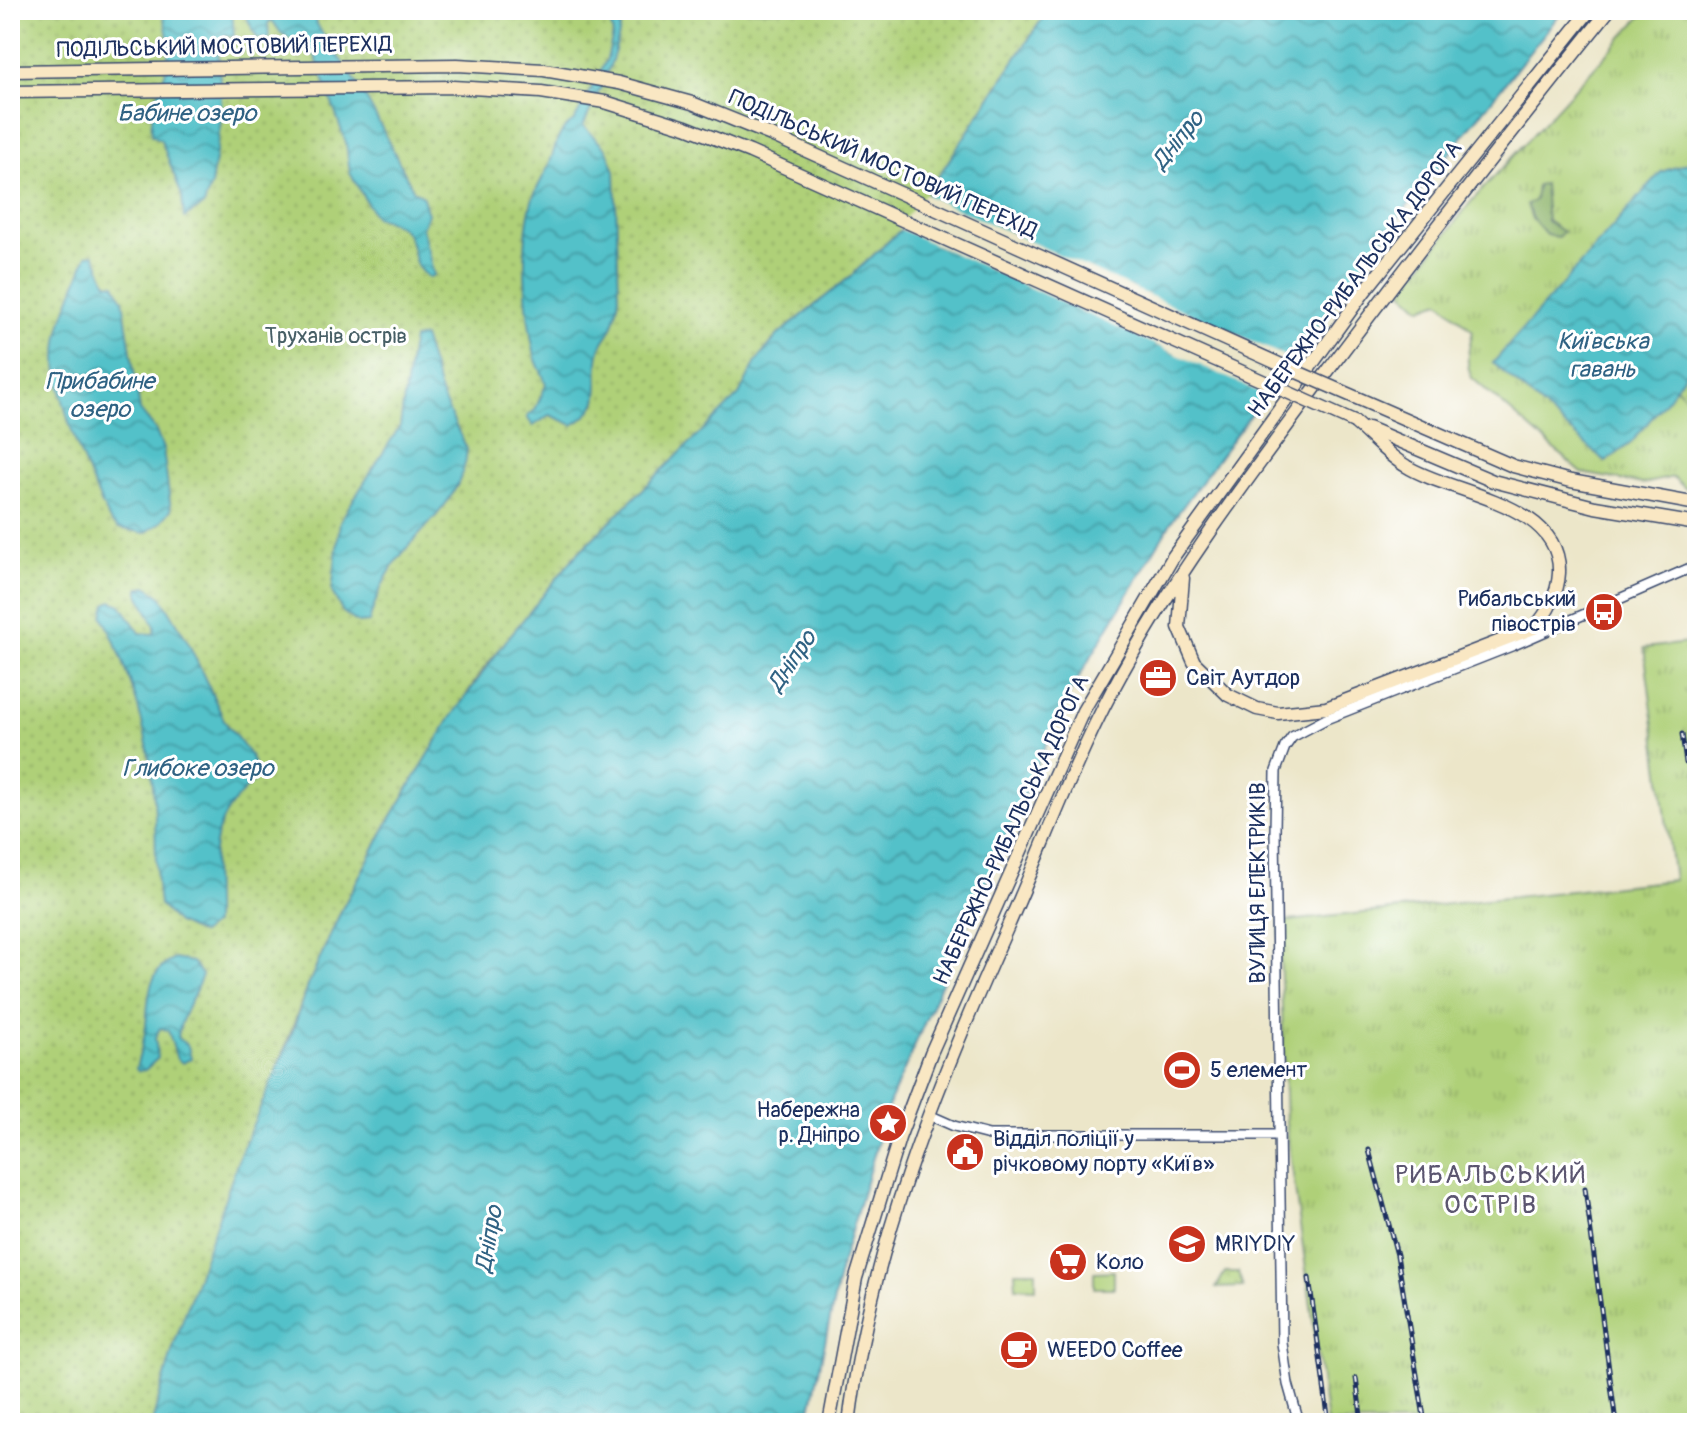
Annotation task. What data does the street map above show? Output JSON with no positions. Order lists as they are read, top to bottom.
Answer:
{
  "streets": {
    "main road": ["ПОДІЛЬСЬКИЙ МОСТОВИЙ ПЕРЕХІД", "НАБЕРЕЖНО-РИБАЛЬСЬКА ДОРОГА"],
    "street": ["ВУЛИЦЯ ЕЛЕКТРИКІВ"]
  },
  "districts": ["РИБАЛЬСЬКИЙ ОСТРІВ"],
  "water": [
    "Бабине озеро",
    "Дніпро",
    "Київська гавань",
    "Прибабине озеро",
    "Глибоке озеро"
  ],
  "parks": ["Труханів острів"],
  "places": {
    "bus stop": ["Рибальський півострів"],
    "office": ["Світ Аутдор"],
    "sports": ["5 елемент"],
    "place": ["Набережна р. Дніпро"],
    "public building": ["Відділ поліції у річковому порту «Київ»"],
    "school or university": ["MRIYDIY"],
    "supermarket": ["Коло"],
    "cafe": ["WEEDO Coffee"]
  }
}
